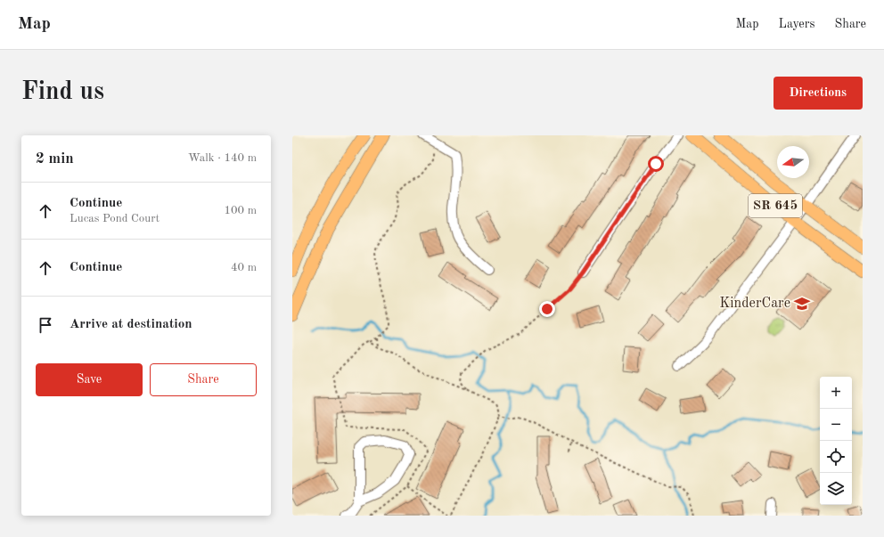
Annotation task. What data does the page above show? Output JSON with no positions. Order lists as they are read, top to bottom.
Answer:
{
  "streets": {
    "main road": ["SR 645"]
  },
  "places": {
    "school or university": ["KinderCare"]
  },
  "north": "left",
  "page": {
    "header": "Map",
    "nav": ["Map", "Layers", "Share"],
    "buttons": [
      "Directions",
      ["Save", "Share"]
    ],
    "title": "Find us",
    "heading": ["2 min", "Walk · 140 m"],
    "list": [
      ["Continue", "Lucas Pond Court", "100 m"],
      ["Continue", "40 m"],
      "Arrive at destination"
    ],
    "map_buttons": ["+", "−"]
  }
}
